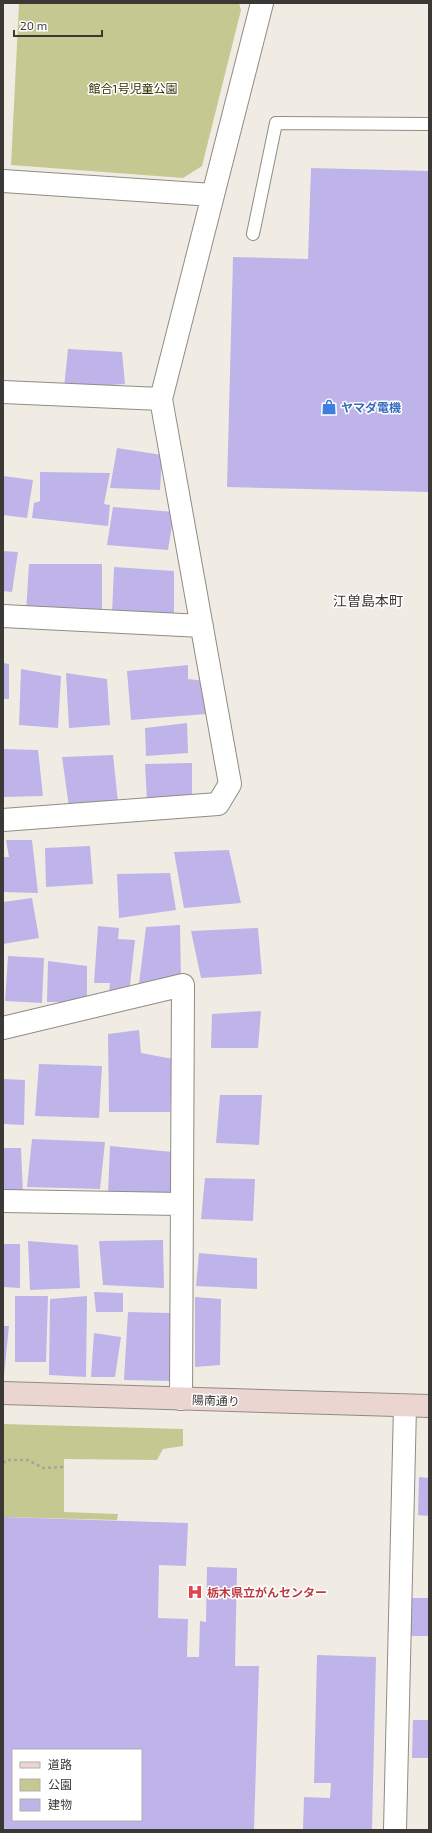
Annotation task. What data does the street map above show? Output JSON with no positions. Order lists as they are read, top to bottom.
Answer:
{
  "streets": {
    "street": ["陽南通り"]
  },
  "districts": ["江曽島本町"],
  "parks": ["館合1号児童公園"],
  "places": {
    "shop": ["ヤマダ電機"],
    "hospital": ["栃木県立がんセンター"]
  },
  "legend": ["道路", "公園", "建物"],
  "scale_bar": "20 m"
}
